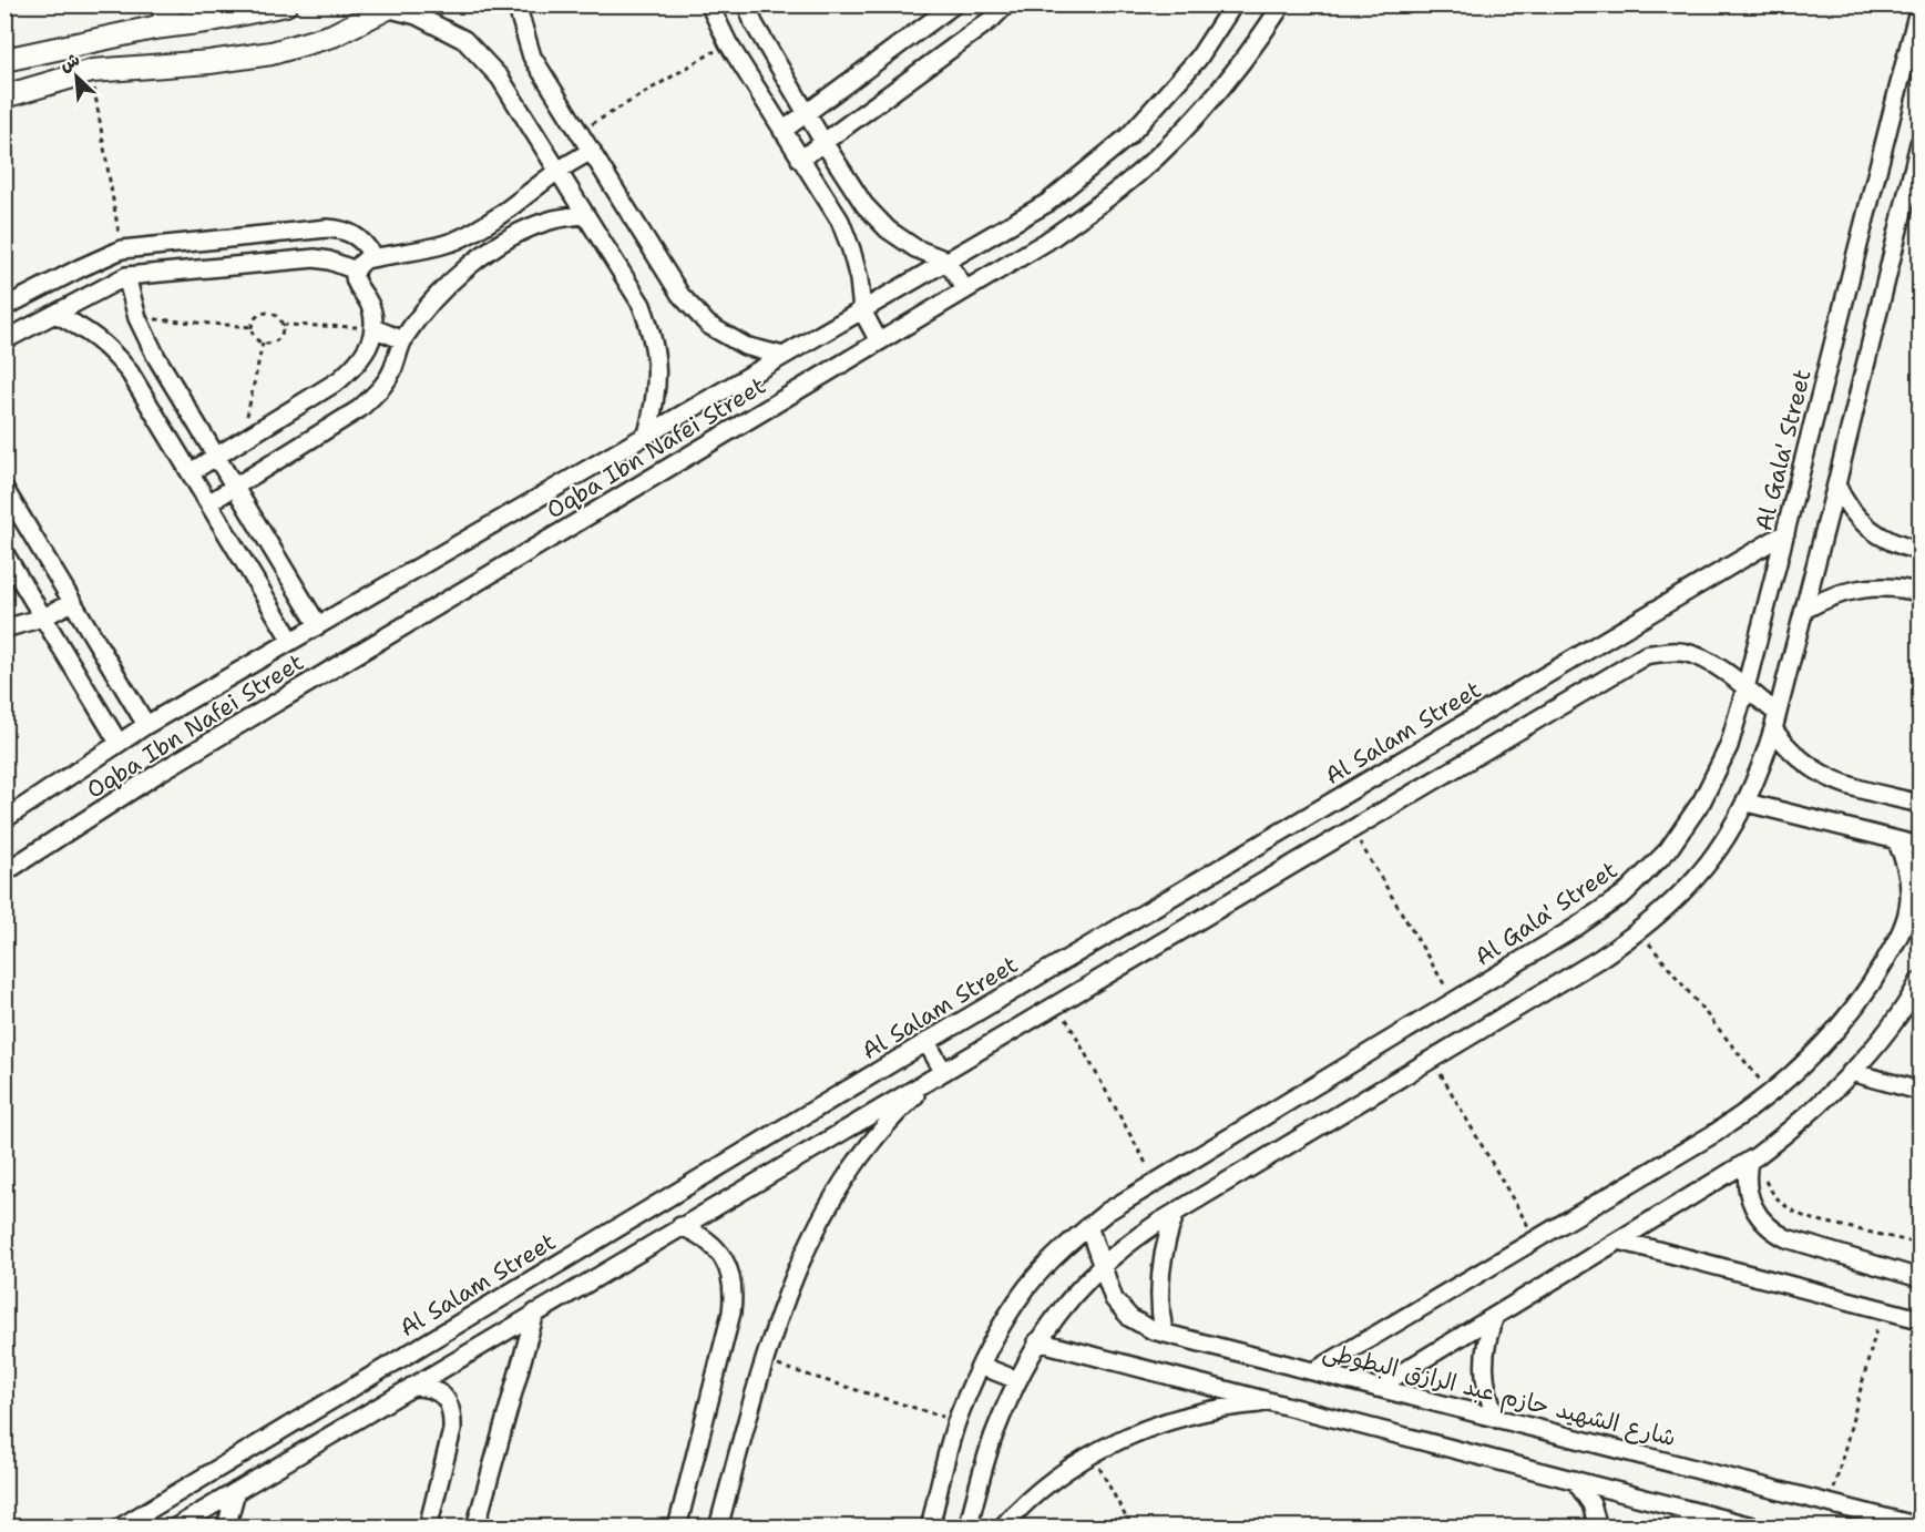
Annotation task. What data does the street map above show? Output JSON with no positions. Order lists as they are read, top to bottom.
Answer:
{
  "streets": {
    "street": [
      "Oqba Ibn Nafei Street",
      "Al Gala' Street",
      "Al Salam Street",
      "شارع الشهيد حازم عبد الرازق البطوطى"
    ]
  },
  "crossings": [
    ["Al Gala' Street", "Al Salam Street"],
    ["Al Gala' Street", "شارع الشهيد حازم عبد الرازق البطوطى"]
  ],
  "north": "top left"
}
